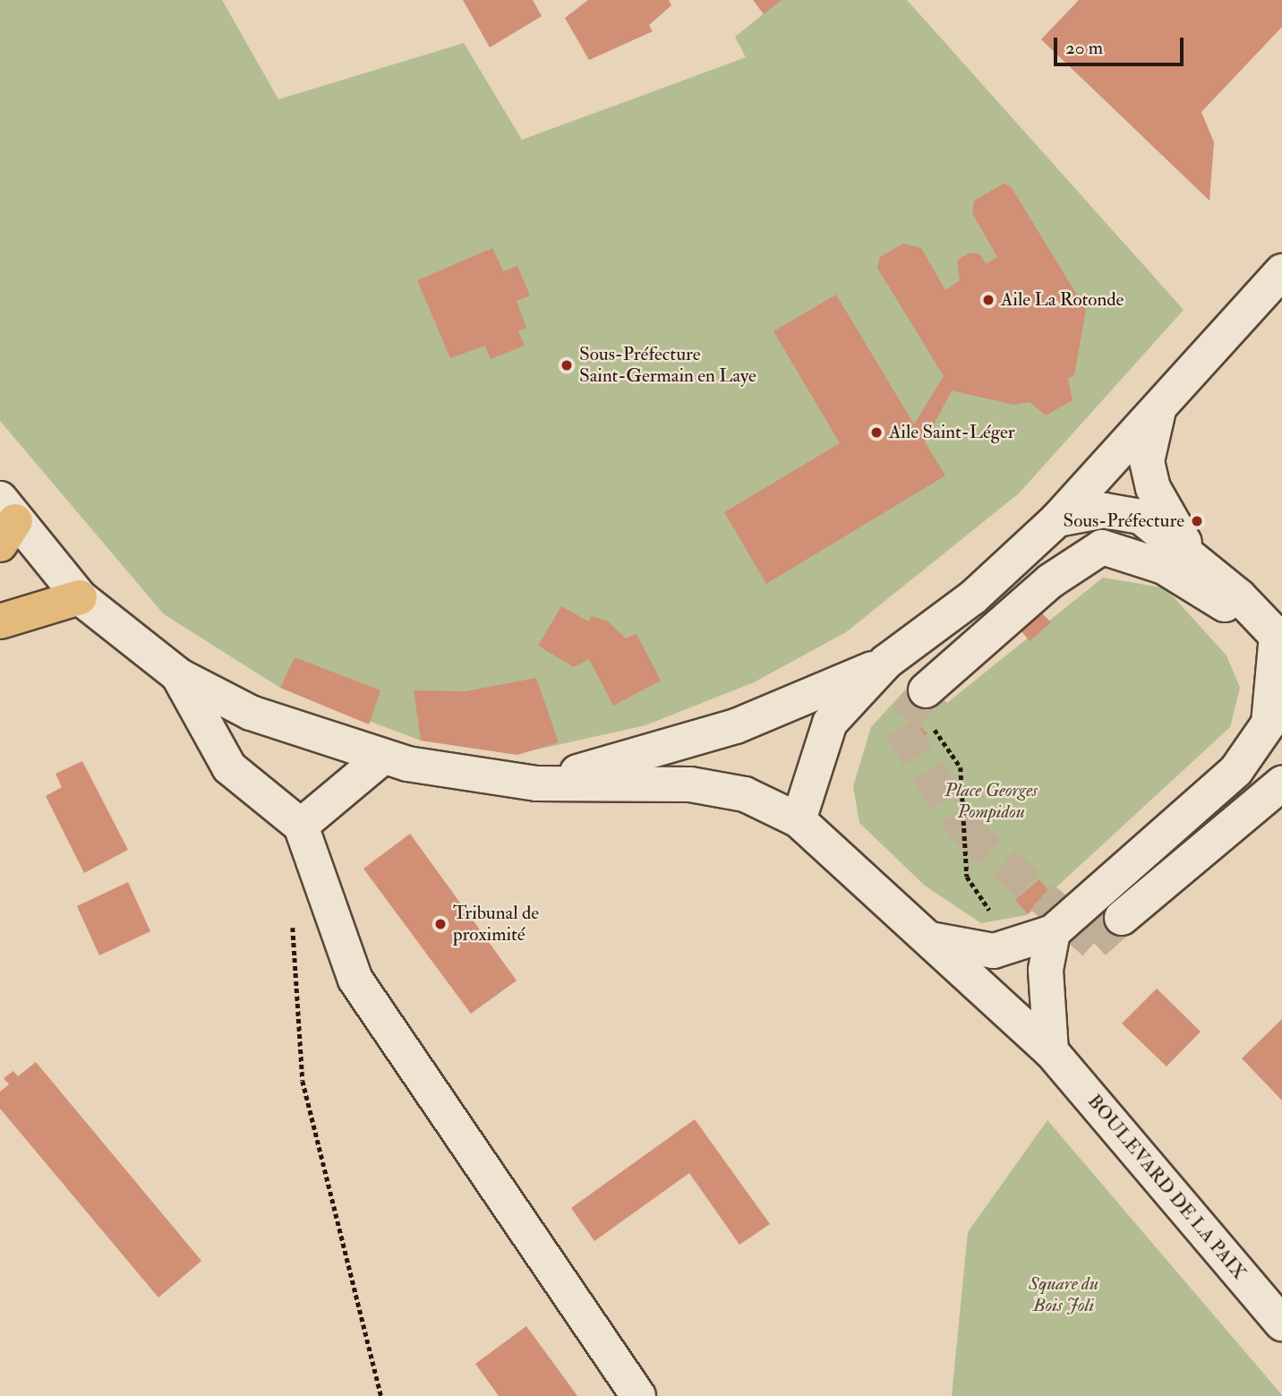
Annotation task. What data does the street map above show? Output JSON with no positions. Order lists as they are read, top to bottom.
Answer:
{
  "streets": {
    "street": ["BOULEVARD DE LA PAIX"]
  },
  "parks": ["Place Georges Pompidou", "Square du Bois Joli"],
  "places": [
    "Aile La Rotonde",
    "Sous-Préfecture Saint-Germain en Laye",
    "Aile Saint-Léger",
    "Sous-Préfecture",
    "Tribunal de proximité"
  ],
  "scale_bar": "20 m"
}
